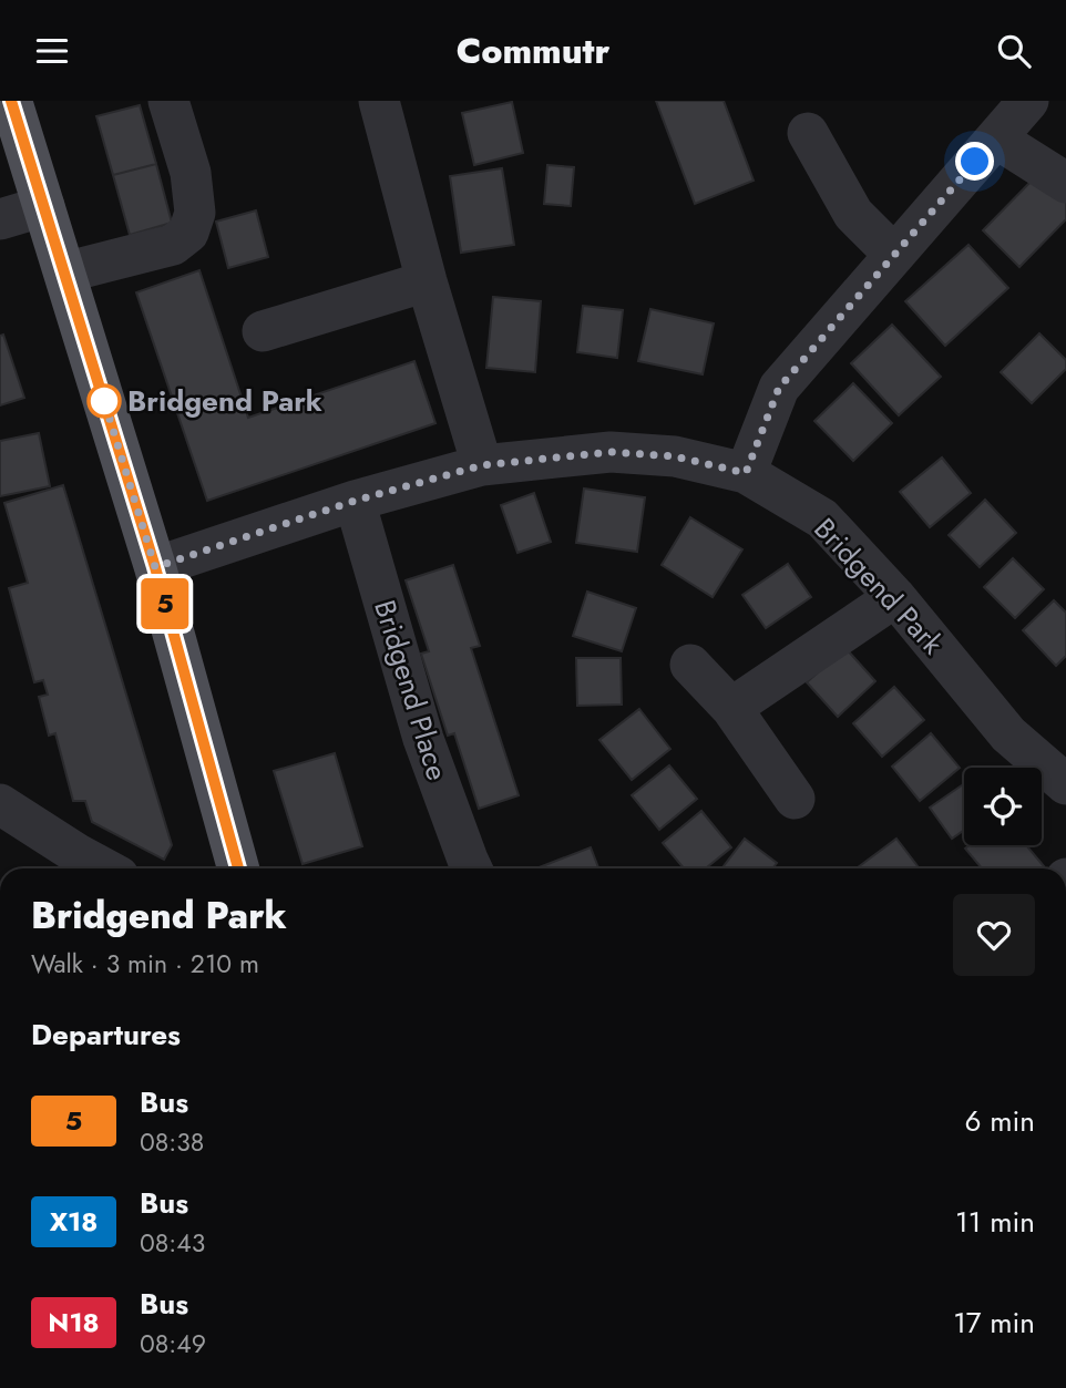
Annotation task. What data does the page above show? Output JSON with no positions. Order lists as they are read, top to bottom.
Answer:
{
  "streets": {
    "street": ["Bridgend Park", "Bridgend Place"]
  },
  "crossings": [
    ["Bridgend Park", "Bridgend Place"]
  ],
  "places": ["Bridgend Park"],
  "lines": ["bus line 5"],
  "page": {
    "header": "Commutr",
    "on_map": "5",
    "heading": [
      ["Bridgend Park", "Walk · 3 min · 210 m"],
      "Departures"
    ],
    "list": [
      {
        "mark": "5",
        "name": "Bus",
        "note": "08:38",
        "value": "6 min"
      },
      {
        "mark": "X18",
        "name": "Bus",
        "note": "08:43",
        "value": "11 min"
      },
      {
        "mark": "N18",
        "name": "Bus",
        "note": "08:49",
        "value": "17 min"
      }
    ]
  }
}
